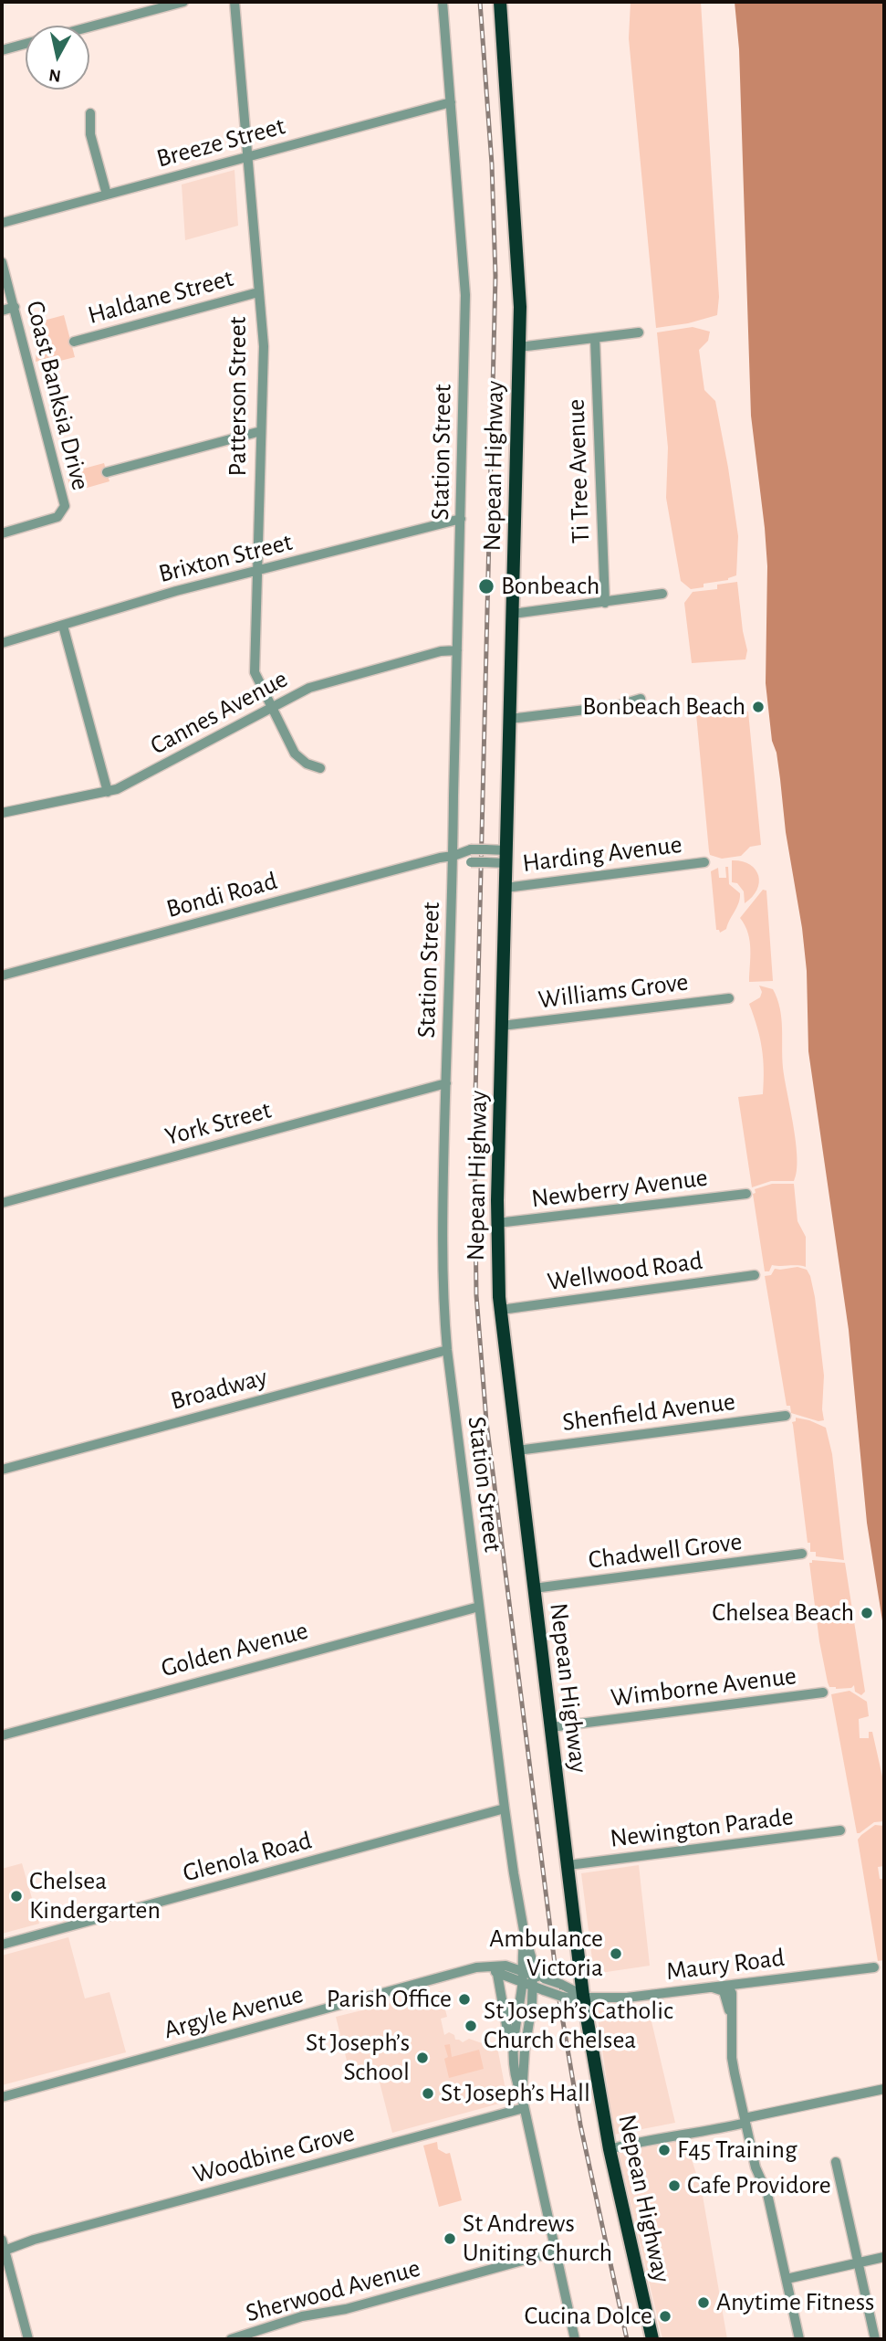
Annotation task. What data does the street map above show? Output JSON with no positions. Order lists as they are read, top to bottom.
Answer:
{
  "streets": {
    "highway": ["Nepean Highway"],
    "street": [
      "Breeze Street",
      "Haldane Street",
      "Coast Banksia Drive",
      "Patterson Street",
      "Station Street",
      "Ti Tree Avenue",
      "Brixton Street",
      "Cannes Avenue",
      "Harding Avenue",
      "Bondi Road",
      "Williams Grove",
      "York Street",
      "Newberry Avenue",
      "Wellwood Road",
      "Broadway",
      "Shenfield Avenue",
      "Chadwell Grove",
      "Golden Avenue",
      "Wimborne Avenue",
      "Newington Parade",
      "Glenola Road",
      "Maury Road",
      "Argyle Avenue",
      "Woodbine Grove",
      "Sherwood Avenue"
    ]
  },
  "crossings": [
    ["Breeze Street", "Patterson Street"],
    ["Breeze Street", "Station Street"],
    ["Haldane Street", "Patterson Street"],
    ["Patterson Street", "Brixton Street"],
    ["Patterson Street", "Cannes Avenue"],
    ["Station Street", "Brixton Street"],
    ["Station Street", "Cannes Avenue"],
    ["Station Street", "Bondi Road"],
    ["Station Street", "York Street"],
    ["Station Street", "Broadway"],
    ["Station Street", "Golden Avenue"],
    ["Station Street", "Glenola Road"],
    ["Station Street", "Argyle Avenue"],
    ["Station Street", "Woodbine Grove"],
    ["Station Street", "Sherwood Avenue"],
    ["Nepean Highway", "Harding Avenue"],
    ["Nepean Highway", "Bondi Road"],
    ["Nepean Highway", "Williams Grove"],
    ["Nepean Highway", "Newberry Avenue"],
    ["Nepean Highway", "Wellwood Road"],
    ["Nepean Highway", "Shenfield Avenue"],
    ["Nepean Highway", "Chadwell Grove"],
    ["Nepean Highway", "Wimborne Avenue"],
    ["Nepean Highway", "Newington Parade"],
    ["Nepean Highway", "Maury Road"],
    ["Nepean Highway", "Argyle Avenue"],
    ["Maury Road", "Argyle Avenue"]
  ],
  "places": [
    "Bonbeach",
    "Bonbeach Beach",
    "Chelsea Beach",
    "Chelsea Kindergarten",
    "Ambulance Victoria",
    "Parish Office",
    "St Joseph’s Catholic Church Chelsea",
    "St Joseph’s School",
    "St Joseph’s Hall",
    "F45 Training",
    "Cafe Providore",
    "St Andrews Uniting Church",
    "Anytime Fitness",
    "Cucina Dolce"
  ],
  "north": "bottom"
}
